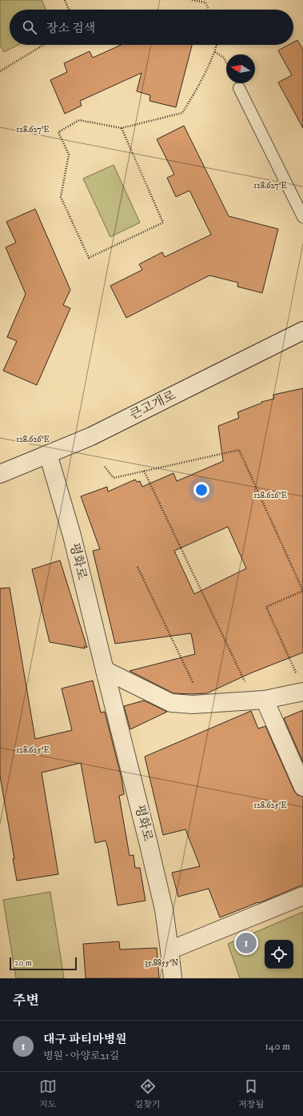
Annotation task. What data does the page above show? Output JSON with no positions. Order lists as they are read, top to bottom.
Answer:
{
  "streets": {
    "street": ["큰고개로", "평화로"]
  },
  "crossings": [
    ["큰고개로", "평화로"]
  ],
  "scale_bar": "20 m",
  "north": "left",
  "page": {
    "search": "장소 검색",
    "pins": "1",
    "scale": "20 m",
    "heading": "주변",
    "list": [
      {
        "mark": "1",
        "name": "대구 파티마병원",
        "note": "병원 · 아양로21길",
        "value": "140 m"
      }
    ],
    "nav": ["지도", "길찾기", "저장됨"]
  },
  "coordinates": [
    "128.627°E",
    "128.626°E",
    "128.625°E",
    "35.8855°N"
  ]
}
